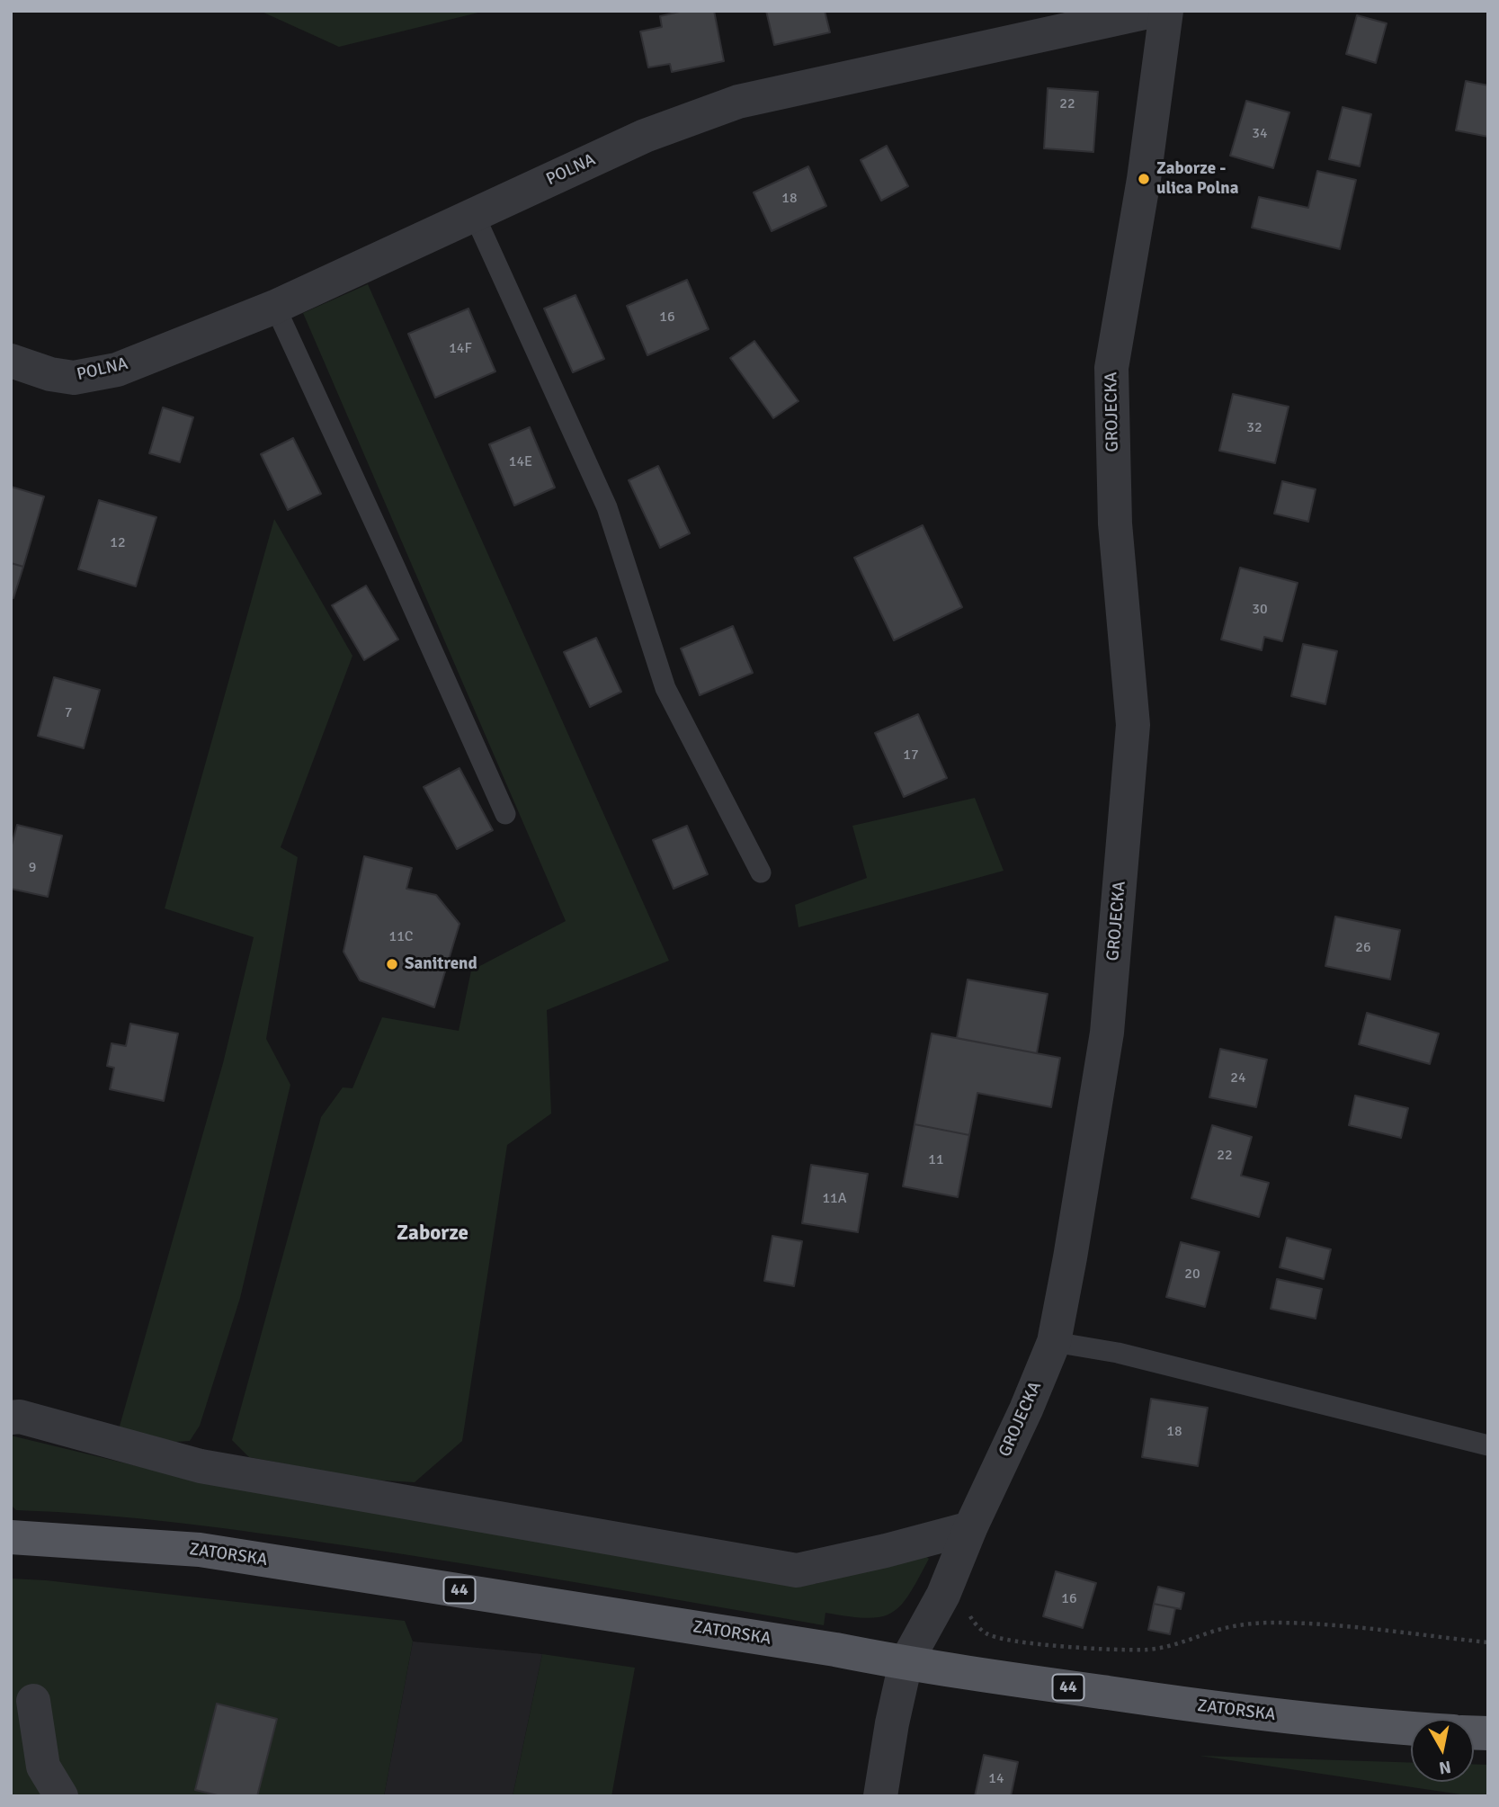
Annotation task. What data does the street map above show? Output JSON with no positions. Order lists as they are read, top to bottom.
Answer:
{
  "streets": {
    "main road": ["ZATORSKA", "44"],
    "street": ["POLNA", "GROJECKA"]
  },
  "crossings": [
    ["GROJECKA", "ZATORSKA"]
  ],
  "districts": ["Zaborze"],
  "places": ["Zaborze - ulica Polna", "Sanitrend"],
  "house_numbers": [
    "22",
    "34",
    "18",
    "16",
    "14F",
    "32",
    "14E",
    "12",
    "30",
    "7",
    "17",
    "9",
    "11C",
    "26",
    "24",
    "22",
    "11",
    "11A",
    "20",
    "18",
    "16",
    "14"
  ],
  "north": "bottom"
}
